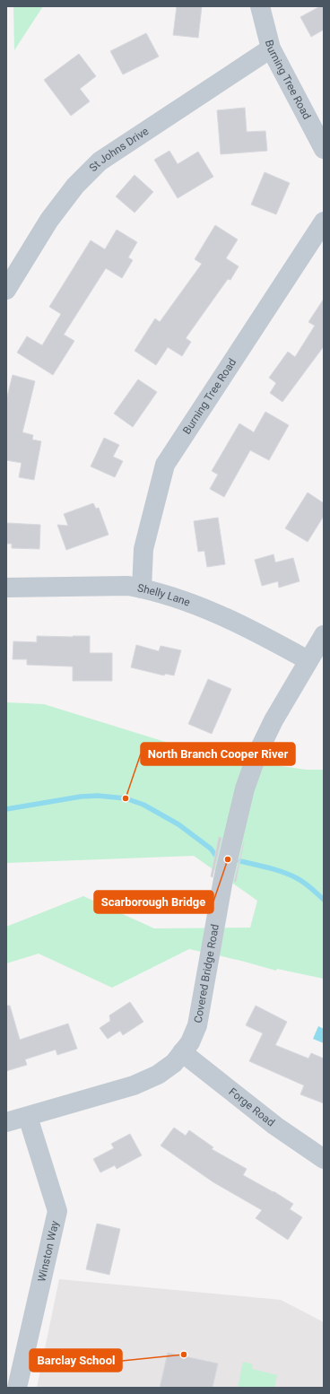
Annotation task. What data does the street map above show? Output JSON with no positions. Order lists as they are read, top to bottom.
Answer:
{
  "streets": {
    "street": [
      "Burning Tree Road",
      "St Johns Drive",
      "Shelly Lane",
      "Covered Bridge Road",
      "Forge Road",
      "Winston Way"
    ]
  },
  "crossings": [
    ["Burning Tree Road", "St Johns Drive"],
    ["Burning Tree Road", "Shelly Lane"],
    ["Shelly Lane", "Covered Bridge Road"],
    ["Covered Bridge Road", "Forge Road"],
    ["Covered Bridge Road", "Winston Way"]
  ],
  "places": ["North Branch Cooper River", "Scarborough Bridge", "Barclay School"]
}
